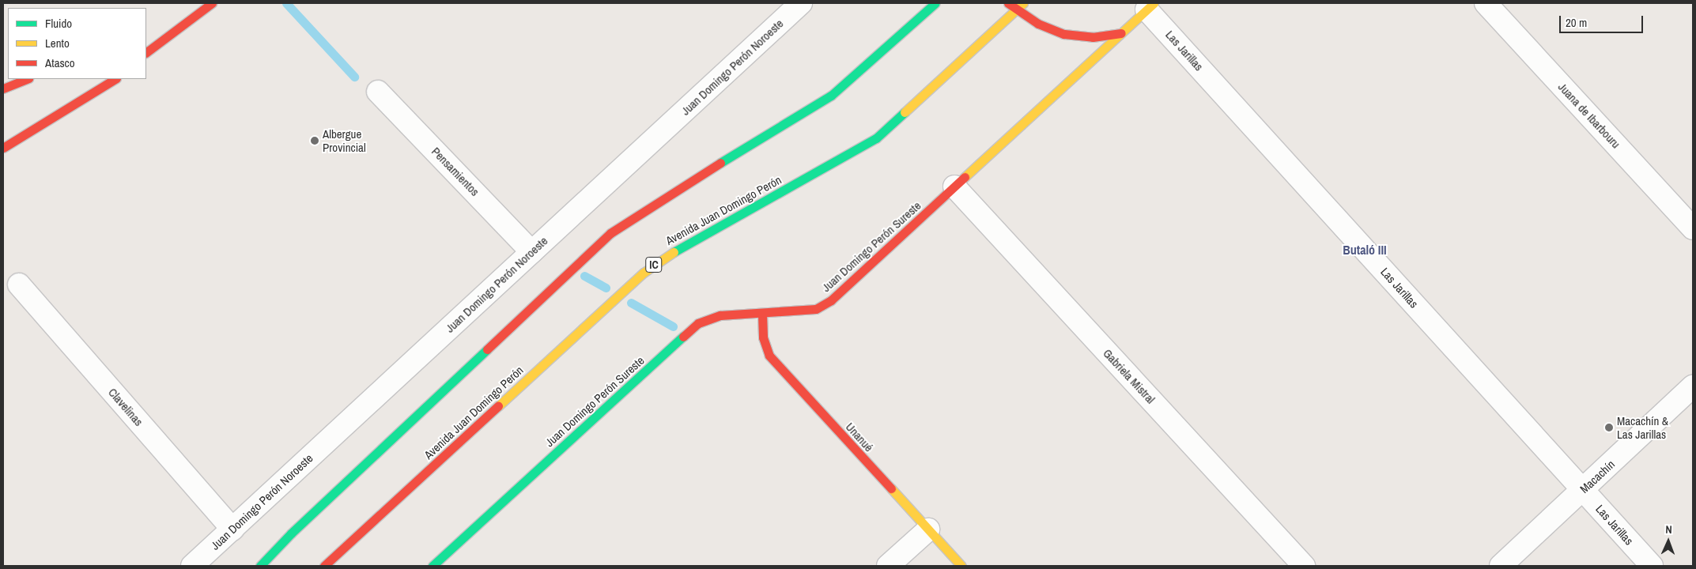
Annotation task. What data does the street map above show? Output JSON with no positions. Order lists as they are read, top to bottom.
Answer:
{
  "streets": {
    "main road": [
      "Avenida Juan Domingo Perón",
      "Juan Domingo Perón Sureste",
      "IC",
      "Unanué"
    ],
    "street": [
      "Las Jarillas",
      "Juan Domingo Perón Noroeste",
      "Juana de Ibarbouru",
      "Pensamientos",
      "Gabriela Mistral",
      "Clavelinas",
      "Macachín"
    ]
  },
  "crossings": [
    ["Las Jarillas", "Juan Domingo Perón Sureste"],
    ["Las Jarillas", "Macachín"],
    ["Juan Domingo Perón Noroeste", "Pensamientos"],
    ["Juan Domingo Perón Noroeste", "Clavelinas"],
    ["Juan Domingo Perón Sureste", "Gabriela Mistral"],
    ["Juan Domingo Perón Sureste", "Unanué"]
  ],
  "districts": ["Butaló III"],
  "places": ["Albergue Provincial", "Macachín & Las Jarillas"],
  "legend": ["Fluido", "Lento", "Atasco"],
  "scale_bar": "20 m",
  "north": "top"
}
